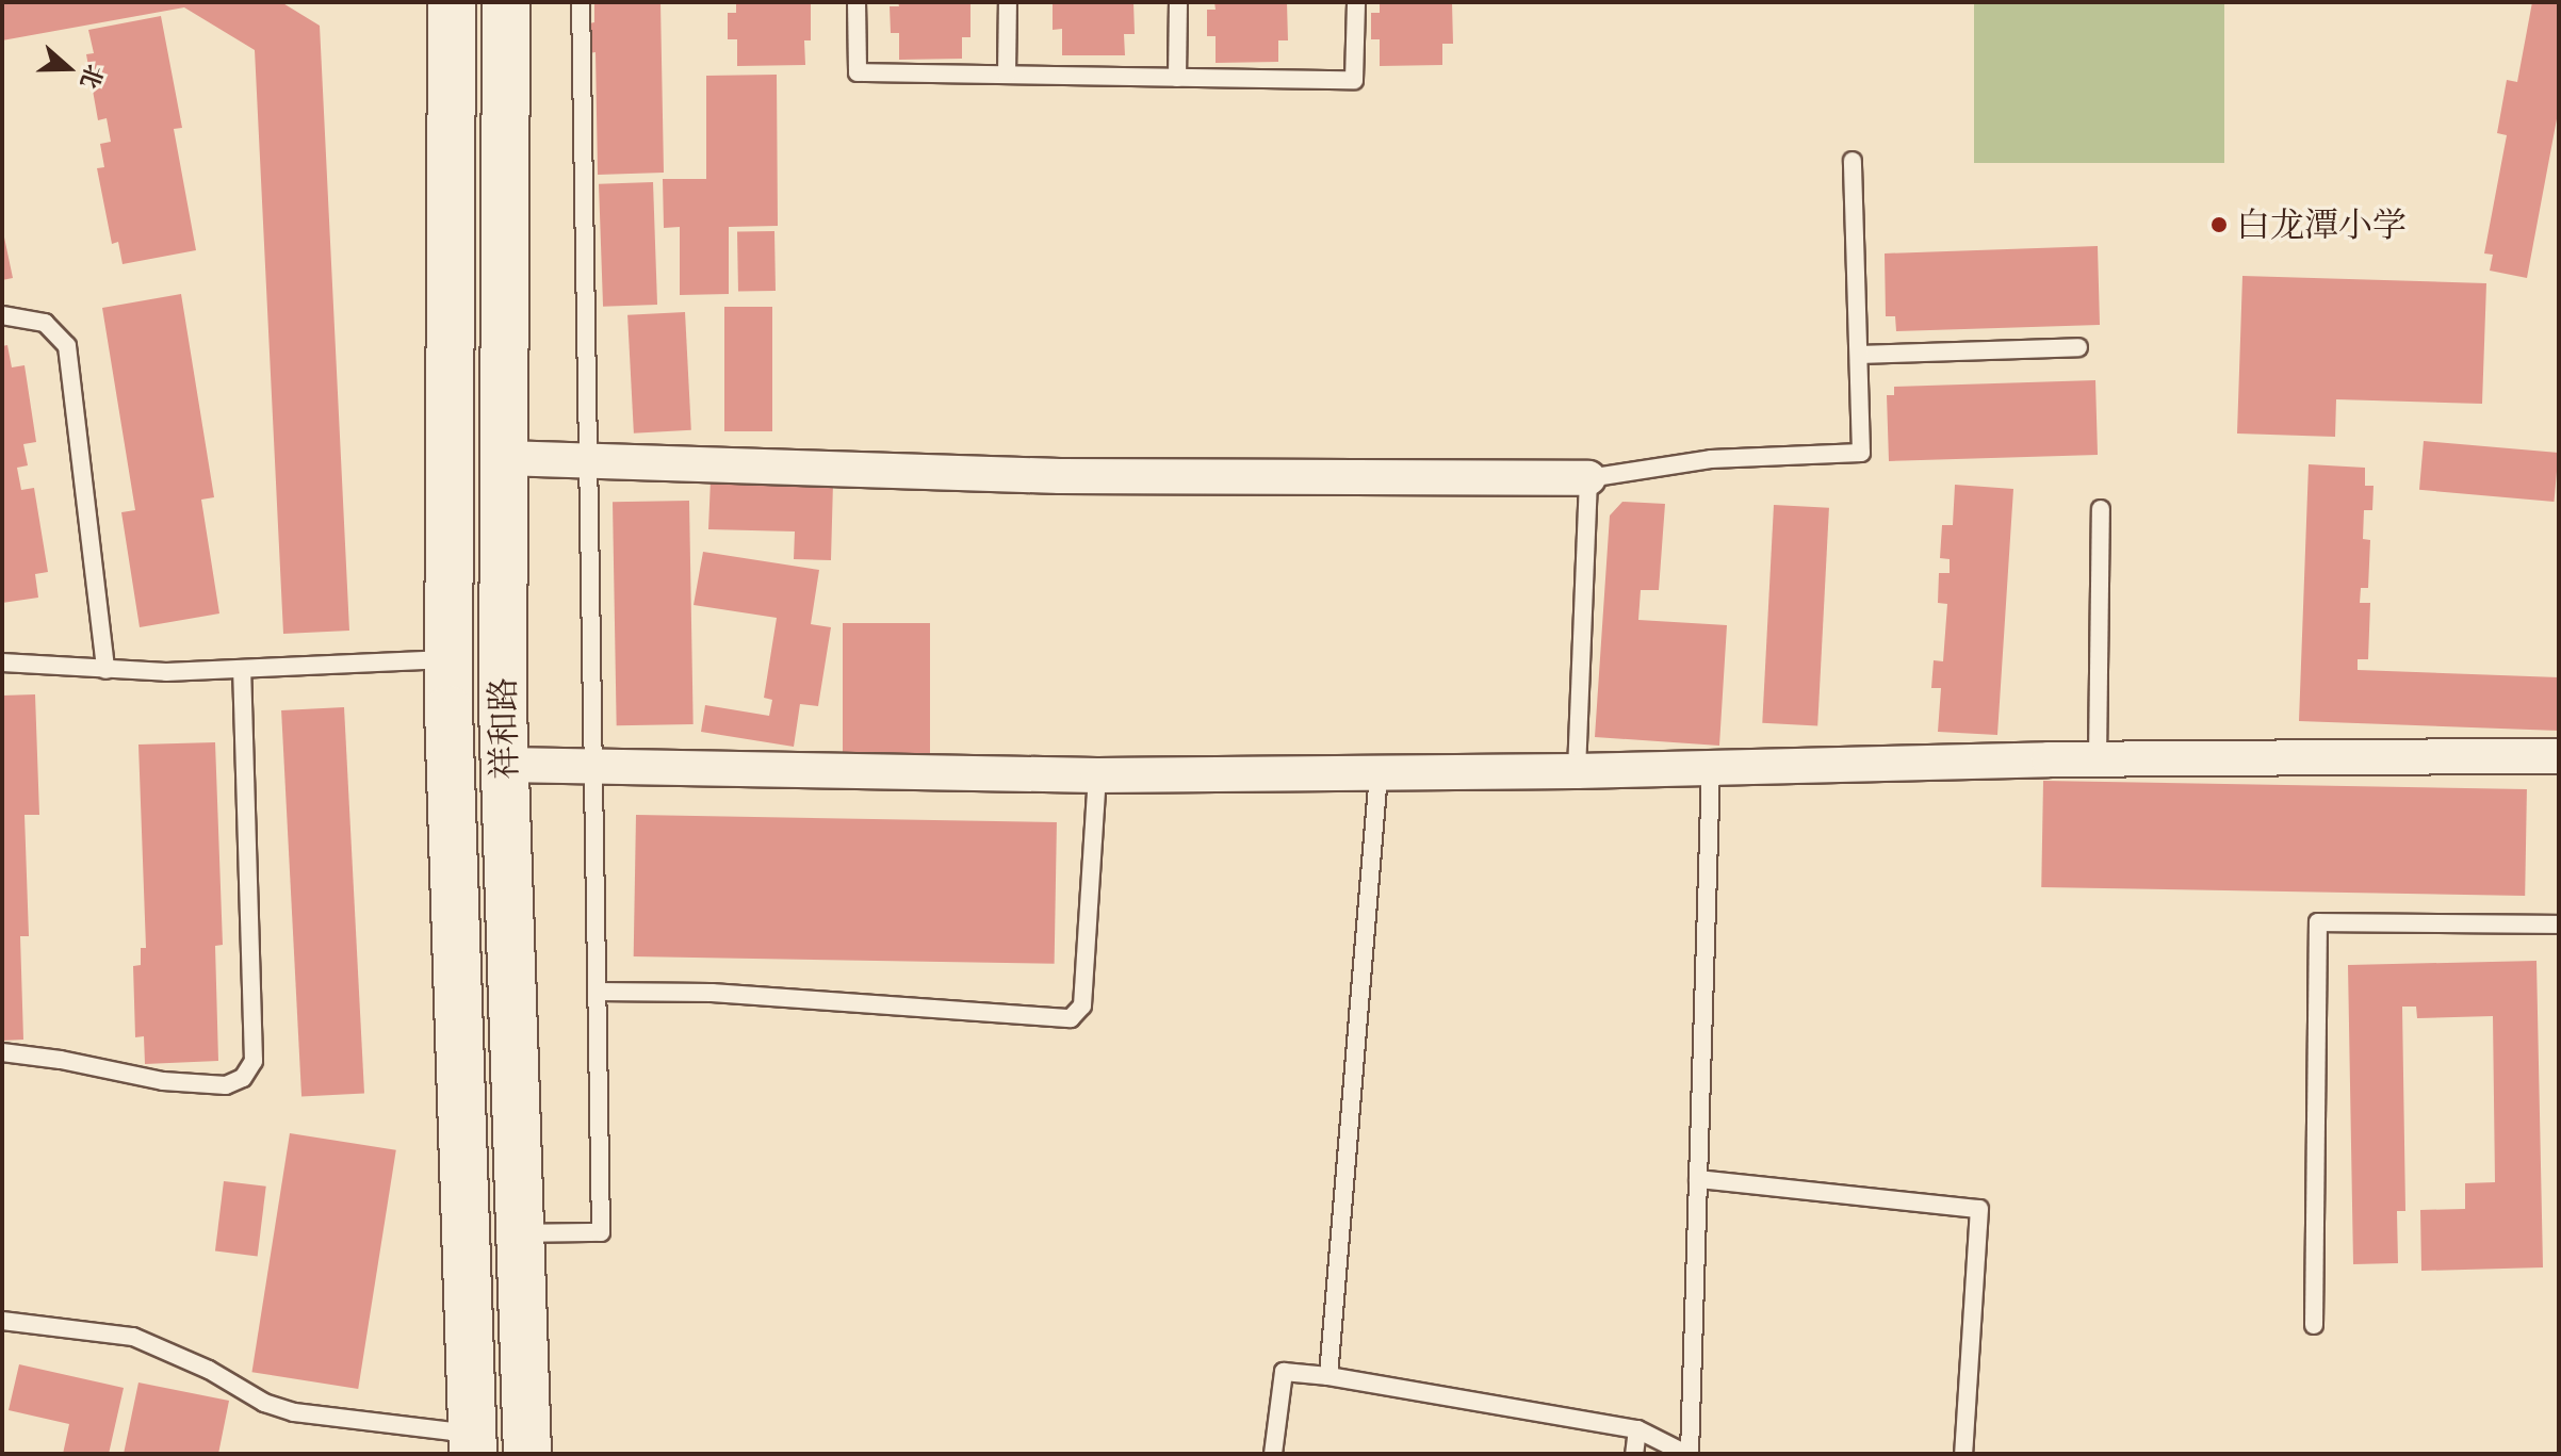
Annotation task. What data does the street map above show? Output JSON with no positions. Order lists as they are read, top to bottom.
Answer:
{
  "streets": {
    "main road": ["祥和路"]
  },
  "places": ["白龙潭小学"],
  "north": "right"
}
